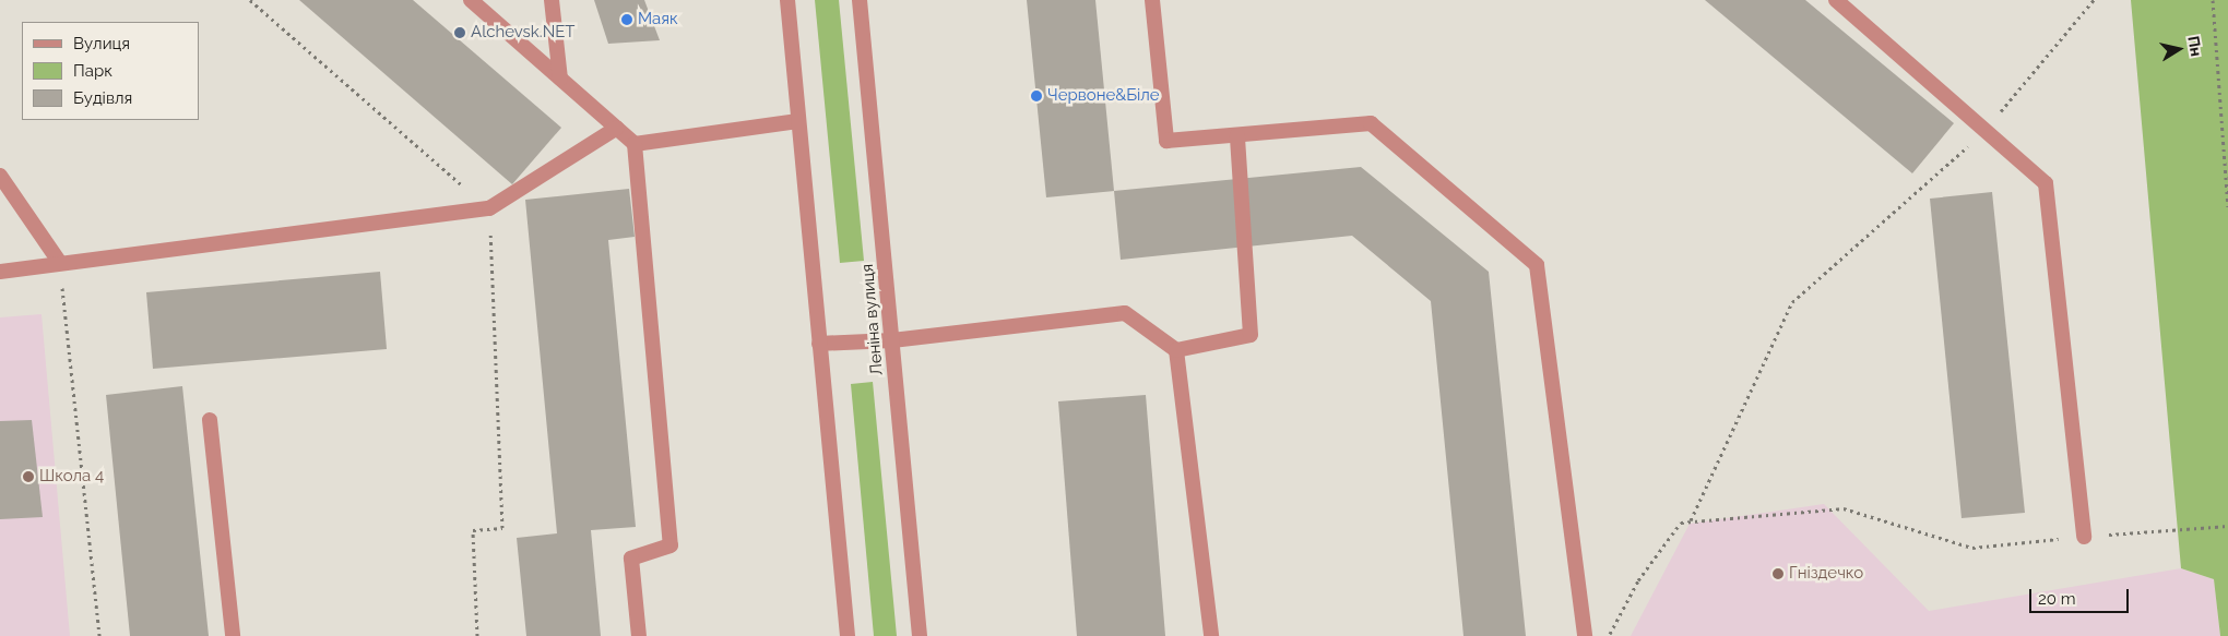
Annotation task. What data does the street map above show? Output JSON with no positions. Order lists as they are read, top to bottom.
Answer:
{
  "streets": {
    "street": ["Леніна вулиця"]
  },
  "places": [
    "Маяк",
    "Alchevsk.NET",
    "Червоне&Біле",
    "Школа 4",
    "Гніздечко"
  ],
  "legend": ["Вулиця", "Парк", "Будівля"],
  "scale_bar": "20 m",
  "north": "right"
}
